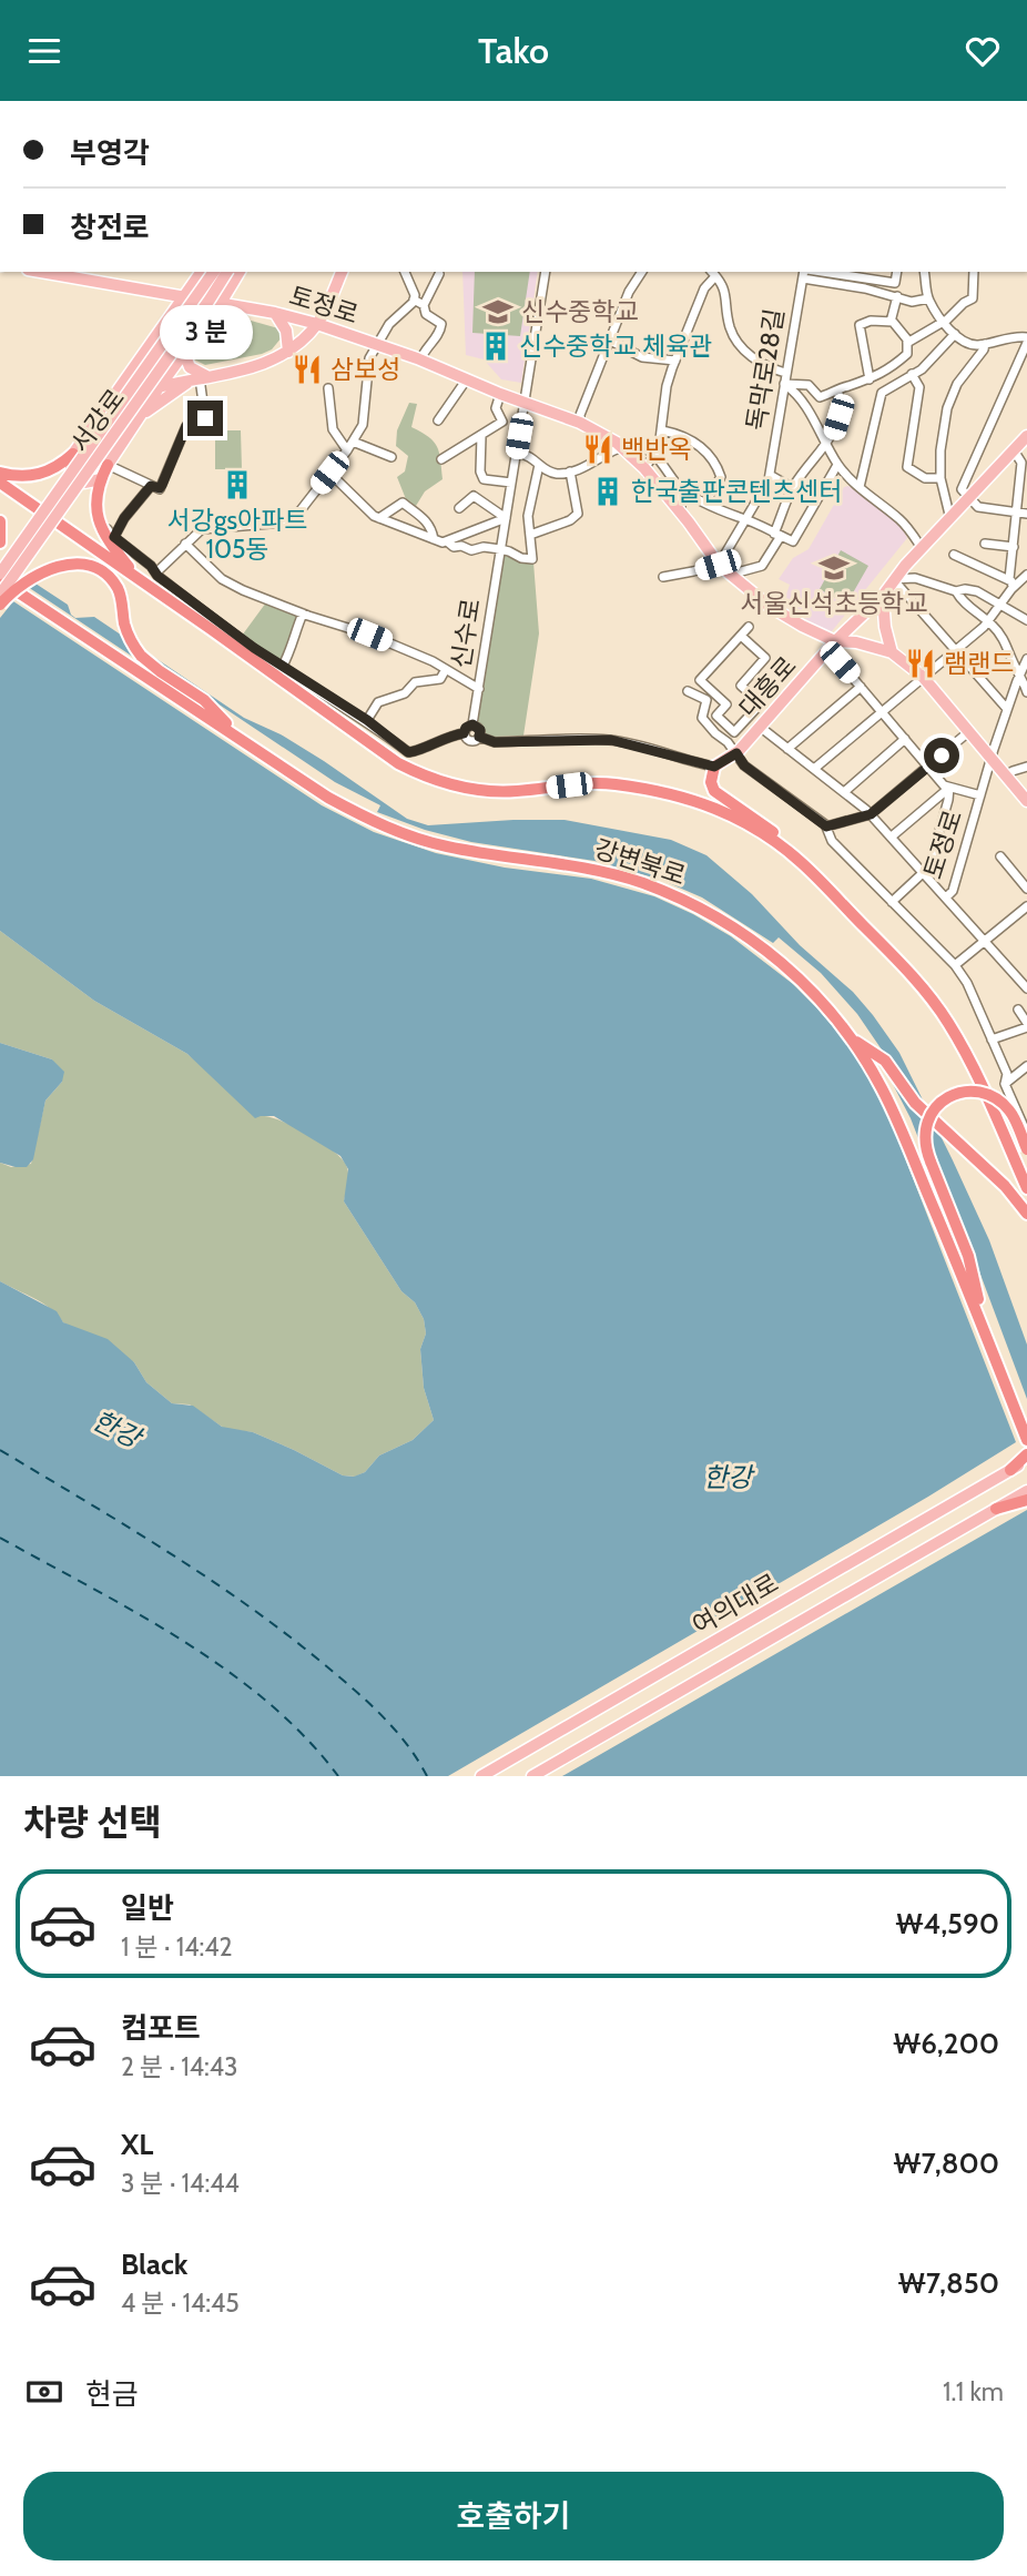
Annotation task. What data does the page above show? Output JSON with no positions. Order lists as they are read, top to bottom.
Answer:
{
  "streets": {
    "highway": ["강변북로"],
    "main road": [
      "토정로",
      "서강로",
      "대흥로",
      "여의대로"
    ],
    "street": ["독막로28길", "신수로"]
  },
  "crossings": [
    ["토정로", "독막로28길"],
    ["토정로", "신수로"],
    ["토정로", "대흥로"]
  ],
  "water": ["한강"],
  "places": {
    "school or university": ["신수중학교", "서울신석초등학교"],
    "building": ["신수중학교 체육관", "서강gs아파트 105동", "한국출판콘텐츠센터"],
    "restaurant": ["삼보성", "백반옥", "램랜드"]
  },
  "page": {
    "header": "Tako",
    "banner": ["부영각", "창전로"],
    "bubble": "3 분",
    "heading": "차량 선택",
    "list": [
      {
        "name": "일반",
        "note": "1 분 · 14:42",
        "value": "₩4,590"
      },
      {
        "name": "컴포트",
        "note": "2 분 · 14:43",
        "value": "₩6,200"
      },
      {
        "name": "XL",
        "note": "3 분 · 14:44",
        "value": "₩7,800"
      },
      {
        "name": "Black",
        "note": "4 분 · 14:45",
        "value": "₩7,850"
      }
    ],
    "pay": ["현금", "1.1 km"],
    "buttons": "호출하기"
  }
}
